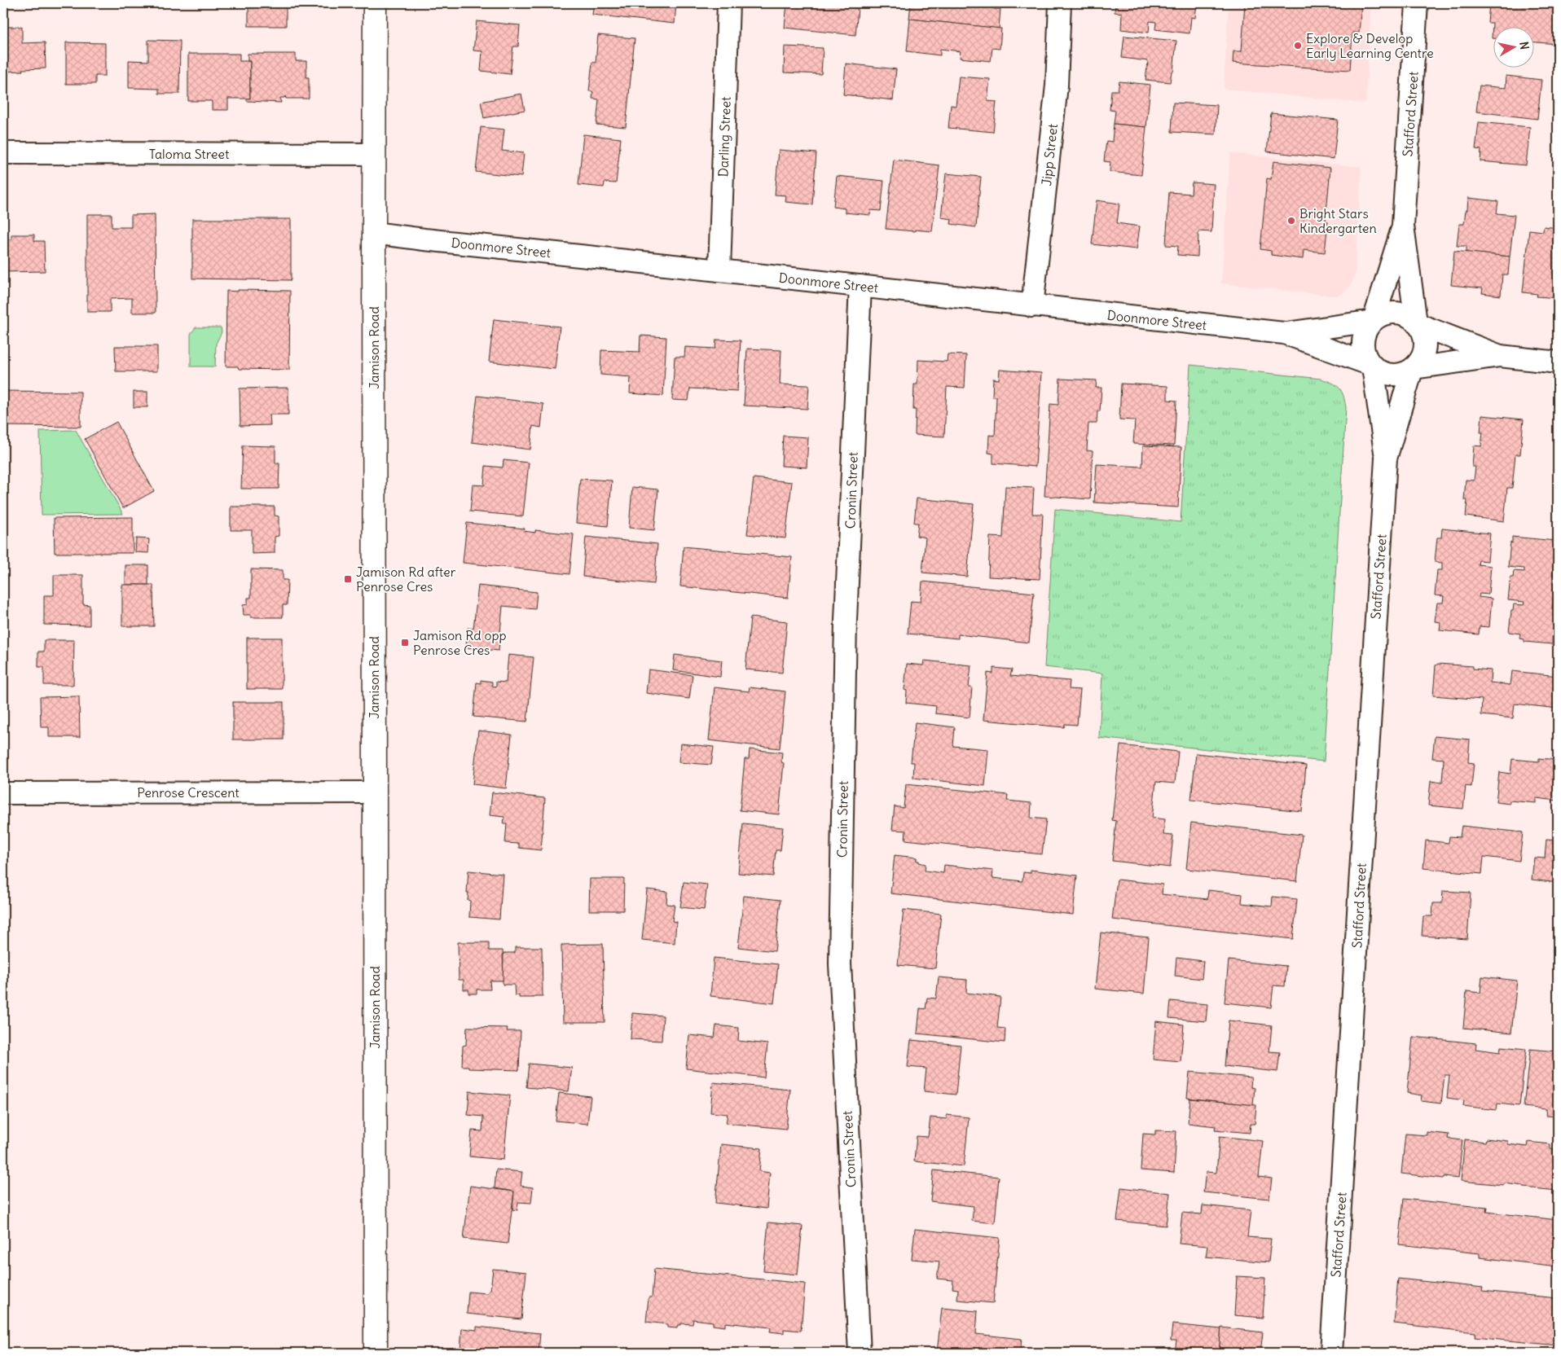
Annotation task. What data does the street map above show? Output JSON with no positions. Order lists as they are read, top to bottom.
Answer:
{
  "streets": {
    "main road": ["Jamison Road"],
    "street": [
      "Stafford Street",
      "Darling Street",
      "Taloma Street",
      "Jipp Street",
      "Doonmore Street",
      "Cronin Street",
      "Penrose Crescent"
    ]
  },
  "crossings": [
    ["Stafford Street", "Doonmore Street"],
    ["Darling Street", "Doonmore Street"],
    ["Taloma Street", "Jamison Road"],
    ["Jipp Street", "Doonmore Street"],
    ["Doonmore Street", "Jamison Road"],
    ["Doonmore Street", "Cronin Street"],
    ["Jamison Road", "Penrose Crescent"]
  ],
  "places": {
    "other": ["Explore & Develop Early Learning Centre", "Bright Stars Kindergarten"],
    "transit": ["Jamison Rd after Penrose Cres", "Jamison Rd opp Penrose Cres"]
  },
  "north": "right"
}
